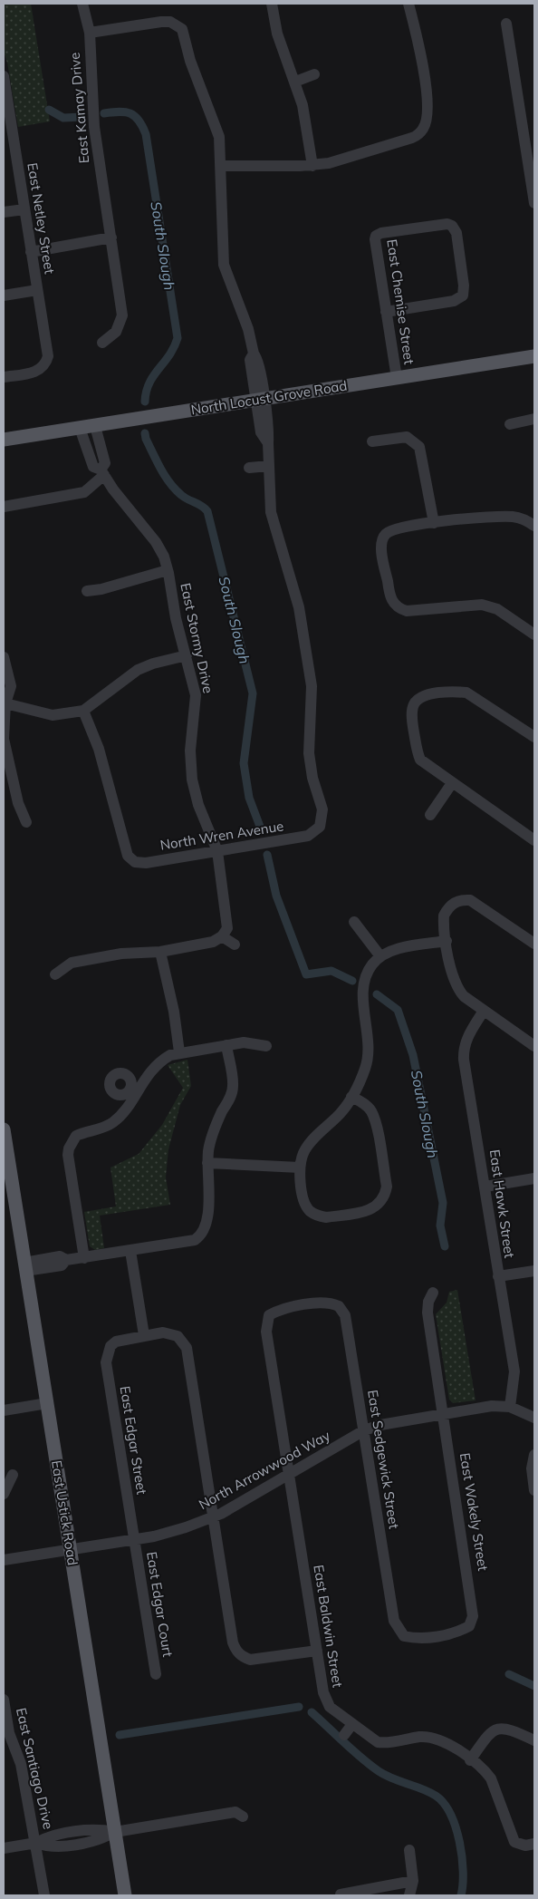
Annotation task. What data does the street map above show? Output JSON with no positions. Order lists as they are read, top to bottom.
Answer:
{
  "streets": {
    "main road": ["North Locust Grove Road", "East Ustick Road"],
    "street": [
      "East Kamay Drive",
      "East Netley Street",
      "East Chemise Street",
      "East Stormy Drive",
      "North Wren Avenue",
      "East Hawk Street",
      "East Edgar Street",
      "East Sedgewick Street",
      "North Arrowwood Way",
      "East Wakely Street",
      "East Edgar Court",
      "East Baldwin Street",
      "East Santiago Drive"
    ]
  },
  "crossings": [
    ["East Chemise Street", "North Locust Grove Road"],
    ["North Locust Grove Road", "East Stormy Drive"],
    ["East Stormy Drive", "North Wren Avenue"],
    ["East Hawk Street", "North Arrowwood Way"],
    ["East Edgar Street", "North Arrowwood Way"],
    ["East Edgar Street", "East Edgar Court"],
    ["East Sedgewick Street", "North Arrowwood Way"],
    ["East Sedgewick Street", "East Wakely Street"],
    ["East Sedgewick Street", "East Baldwin Street"],
    ["North Arrowwood Way", "East Wakely Street"],
    ["North Arrowwood Way", "East Ustick Road"],
    ["North Arrowwood Way", "East Edgar Court"],
    ["North Arrowwood Way", "East Baldwin Street"]
  ],
  "water": ["South Slough"]
}
